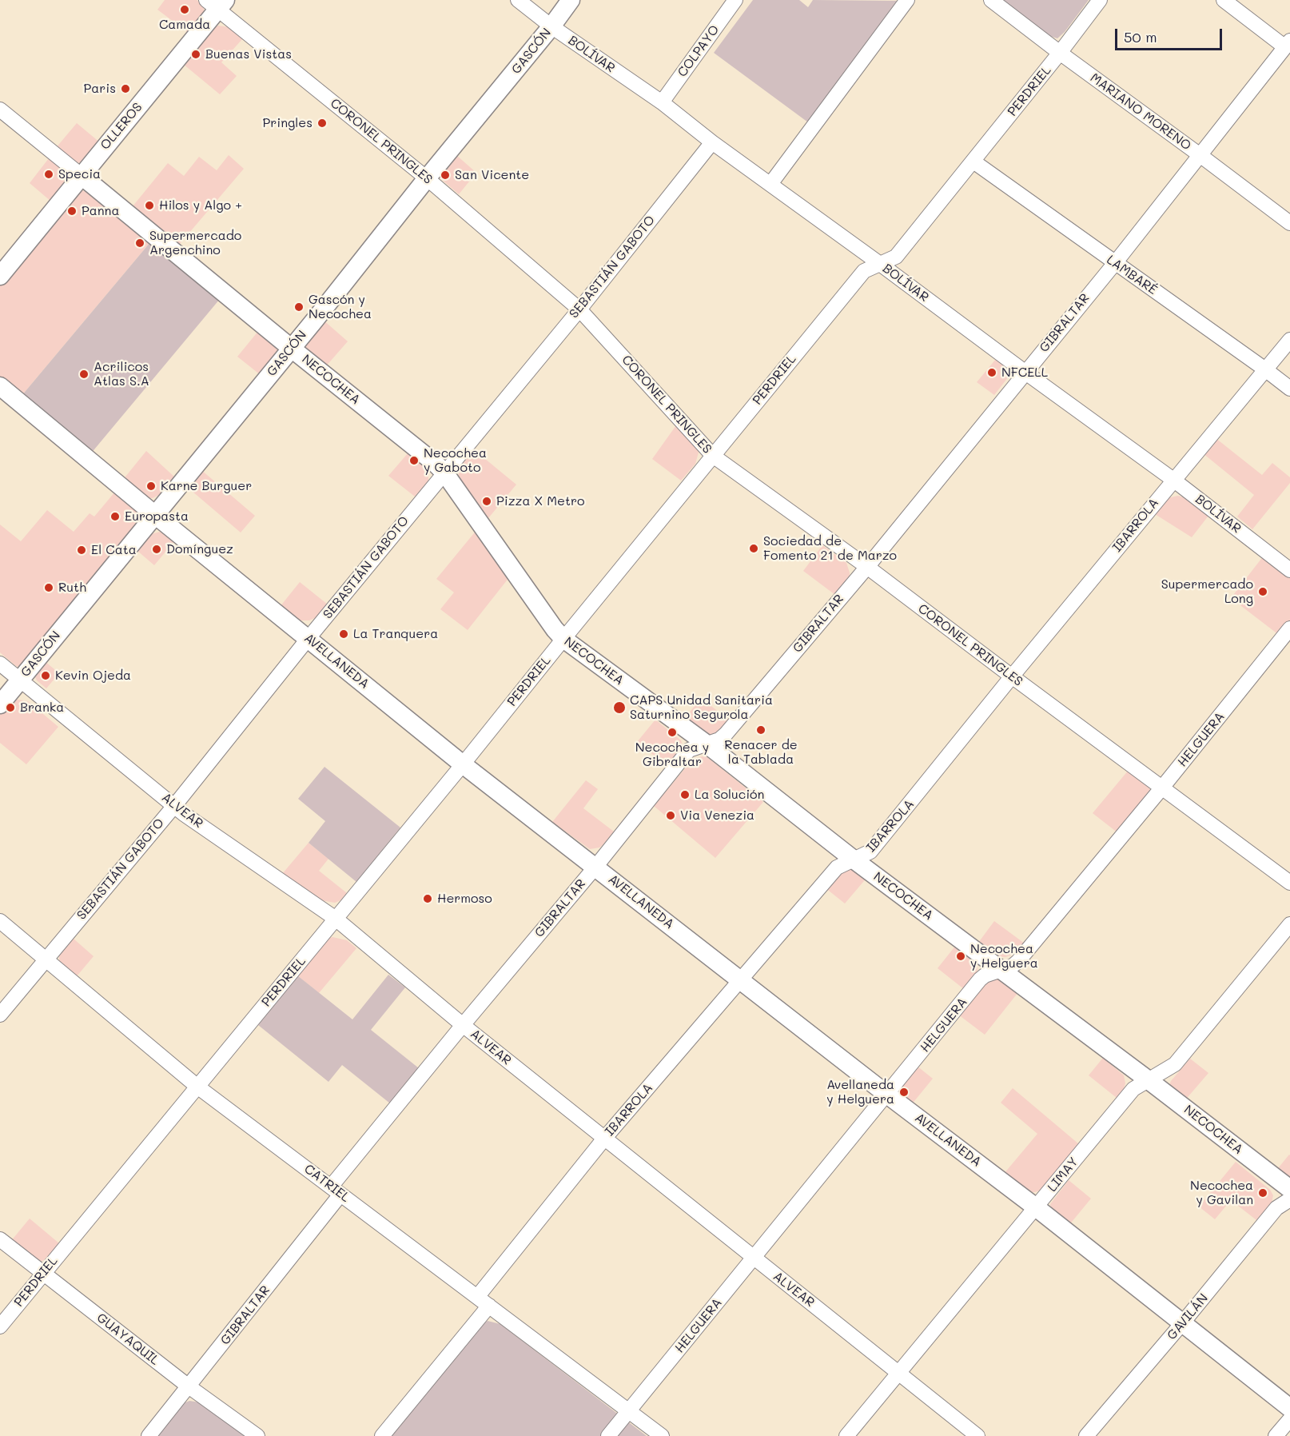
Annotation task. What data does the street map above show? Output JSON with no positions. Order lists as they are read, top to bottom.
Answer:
{
  "streets": {
    "street": [
      "GASCÓN",
      "COLPAYO",
      "BOLÍVAR",
      "PERDRIEL",
      "MARIANO MORENO",
      "OLLEROS",
      "CORONEL PRINGLES",
      "SEBASTIÁN GABOTO",
      "LAMBARÉ",
      "GIBRALTAR",
      "NECOCHEA",
      "IBARROLA",
      "AVELLANEDA",
      "HELGUERA",
      "ALVEAR",
      "LIMAY",
      "CATRIEL",
      "GAVILÁN",
      "GUAYAQUIL"
    ]
  },
  "crossings": [
    ["GASCÓN", "BOLÍVAR"],
    ["GASCÓN", "CORONEL PRINGLES"],
    ["GASCÓN", "NECOCHEA"],
    ["GASCÓN", "AVELLANEDA"],
    ["GASCÓN", "ALVEAR"],
    ["COLPAYO", "BOLÍVAR"],
    ["BOLÍVAR", "PERDRIEL"],
    ["BOLÍVAR", "SEBASTIÁN GABOTO"],
    ["BOLÍVAR", "GIBRALTAR"],
    ["BOLÍVAR", "IBARROLA"],
    ["PERDRIEL", "MARIANO MORENO"],
    ["PERDRIEL", "CORONEL PRINGLES"],
    ["PERDRIEL", "LAMBARÉ"],
    ["PERDRIEL", "NECOCHEA"],
    ["PERDRIEL", "AVELLANEDA"],
    ["PERDRIEL", "ALVEAR"],
    ["PERDRIEL", "CATRIEL"],
    ["PERDRIEL", "GUAYAQUIL"],
    ["MARIANO MORENO", "GIBRALTAR"],
    ["OLLEROS", "CORONEL PRINGLES"],
    ["OLLEROS", "NECOCHEA"],
    ["CORONEL PRINGLES", "SEBASTIÁN GABOTO"],
    ["CORONEL PRINGLES", "GIBRALTAR"],
    ["CORONEL PRINGLES", "IBARROLA"],
    ["CORONEL PRINGLES", "HELGUERA"],
    ["SEBASTIÁN GABOTO", "NECOCHEA"],
    ["SEBASTIÁN GABOTO", "AVELLANEDA"],
    ["SEBASTIÁN GABOTO", "ALVEAR"],
    ["SEBASTIÁN GABOTO", "CATRIEL"],
    ["LAMBARÉ", "GIBRALTAR"],
    ["LAMBARÉ", "IBARROLA"],
    ["GIBRALTAR", "NECOCHEA"],
    ["GIBRALTAR", "AVELLANEDA"],
    ["GIBRALTAR", "ALVEAR"],
    ["GIBRALTAR", "CATRIEL"],
    ["GIBRALTAR", "GUAYAQUIL"],
    ["NECOCHEA", "IBARROLA"],
    ["NECOCHEA", "HELGUERA"],
    ["NECOCHEA", "LIMAY"],
    ["IBARROLA", "AVELLANEDA"],
    ["IBARROLA", "ALVEAR"],
    ["IBARROLA", "CATRIEL"],
    ["AVELLANEDA", "HELGUERA"],
    ["AVELLANEDA", "LIMAY"],
    ["AVELLANEDA", "GAVILÁN"],
    ["HELGUERA", "ALVEAR"],
    ["HELGUERA", "CATRIEL"],
    ["ALVEAR", "LIMAY"]
  ],
  "places": [
    "Camada",
    "Buenas Vistas",
    "Paris",
    "Pringles",
    "Specia",
    "San Vicente",
    "Hilos y Algo +",
    "Panna",
    "Supermercado Argenchino",
    "Gascón y Necochea",
    "NFCELL",
    "Acrilicos Atlas S.A",
    "Necochea y Gaboto",
    "Karne Burguer",
    "Pizza X Metro",
    "Europasta",
    "Sociedad de Fomento 21 de Marzo",
    "Domínguez",
    "El Cata",
    "Ruth",
    "Supermercado Long",
    "La Tranquera",
    "Kevin Ojeda",
    "Branka",
    "CAPS Unidad Sanitaria Saturnino Segurola",
    "Renacer de la Tablada",
    "Necochea y Gibraltar",
    "La Solución",
    "Via Venezia",
    "Hermoso",
    "Necochea y Helguera",
    "Avellaneda y Helguera",
    "Necochea y Gavilan"
  ],
  "scale_bar": "50 m"
}
